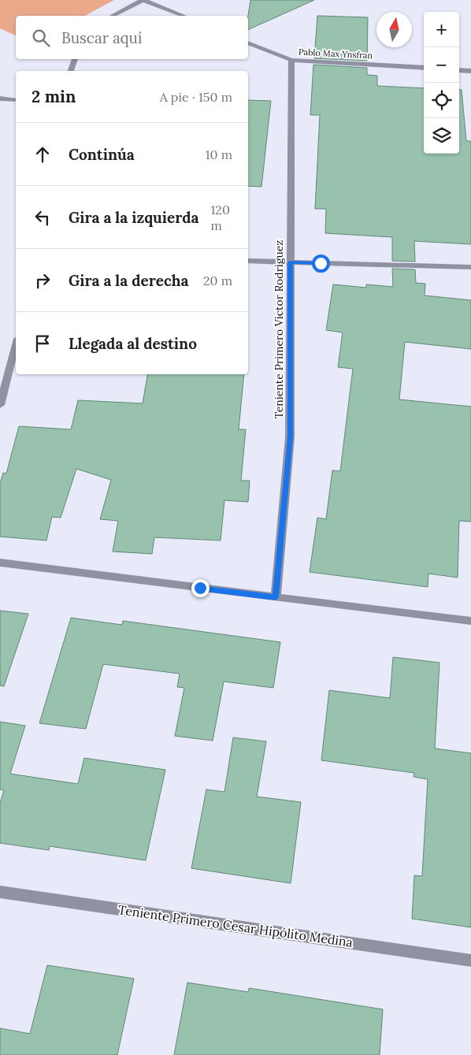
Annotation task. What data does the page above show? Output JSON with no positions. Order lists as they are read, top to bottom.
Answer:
{
  "streets": {
    "street": ["Pablo Max Ynsfran", "Teniente Primero Victor Rodriguez", "Teniente Primero Cesar Hipólito Medina"]
  },
  "crossings": [
    ["Pablo Max Ynsfran", "Teniente Primero Victor Rodriguez"]
  ],
  "north": "top",
  "page": {
    "map_buttons": ["+", "−"],
    "search": "Buscar aquí",
    "heading": ["2 min", "A pie · 150 m"],
    "list": [
      ["Continúa", "10 m"],
      ["Gira a la izquierda", "120 m"],
      ["Gira a la derecha", "20 m"],
      "Llegada al destino"
    ]
  }
}
